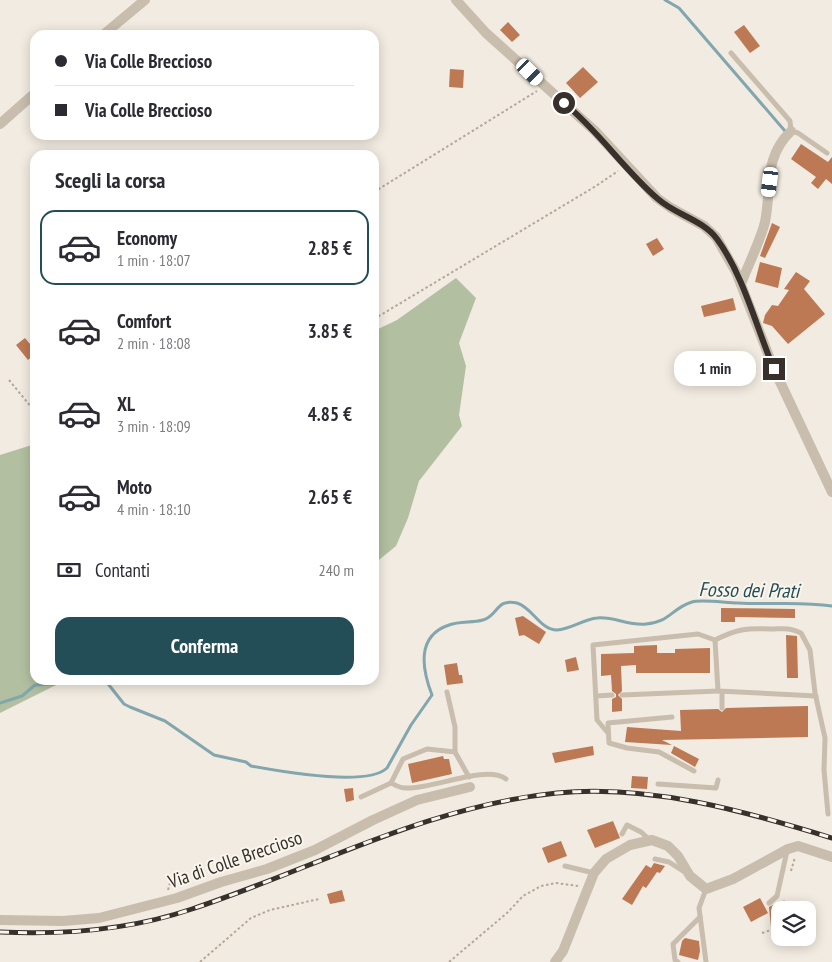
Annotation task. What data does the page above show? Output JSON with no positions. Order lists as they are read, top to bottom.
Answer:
{
  "streets": {
    "street": ["Via di Colle Breccioso"]
  },
  "water": ["Fosso dei Prati"],
  "page": {
    "banner": ["Via Colle Breccioso", "Via Colle Breccioso"],
    "heading": "Scegli la corsa",
    "list": [
      {
        "name": "Economy",
        "note": "1 min · 18:07",
        "value": "2.85 €"
      },
      {
        "name": "Comfort",
        "note": "2 min · 18:08",
        "value": "3.85 €"
      },
      {
        "name": "XL",
        "note": "3 min · 18:09",
        "value": "4.85 €"
      },
      {
        "name": "Moto",
        "note": "4 min · 18:10",
        "value": "2.65 €"
      }
    ],
    "bubble": "1 min",
    "pay": ["Contanti", "240 m"],
    "buttons": "Conferma"
  }
}
